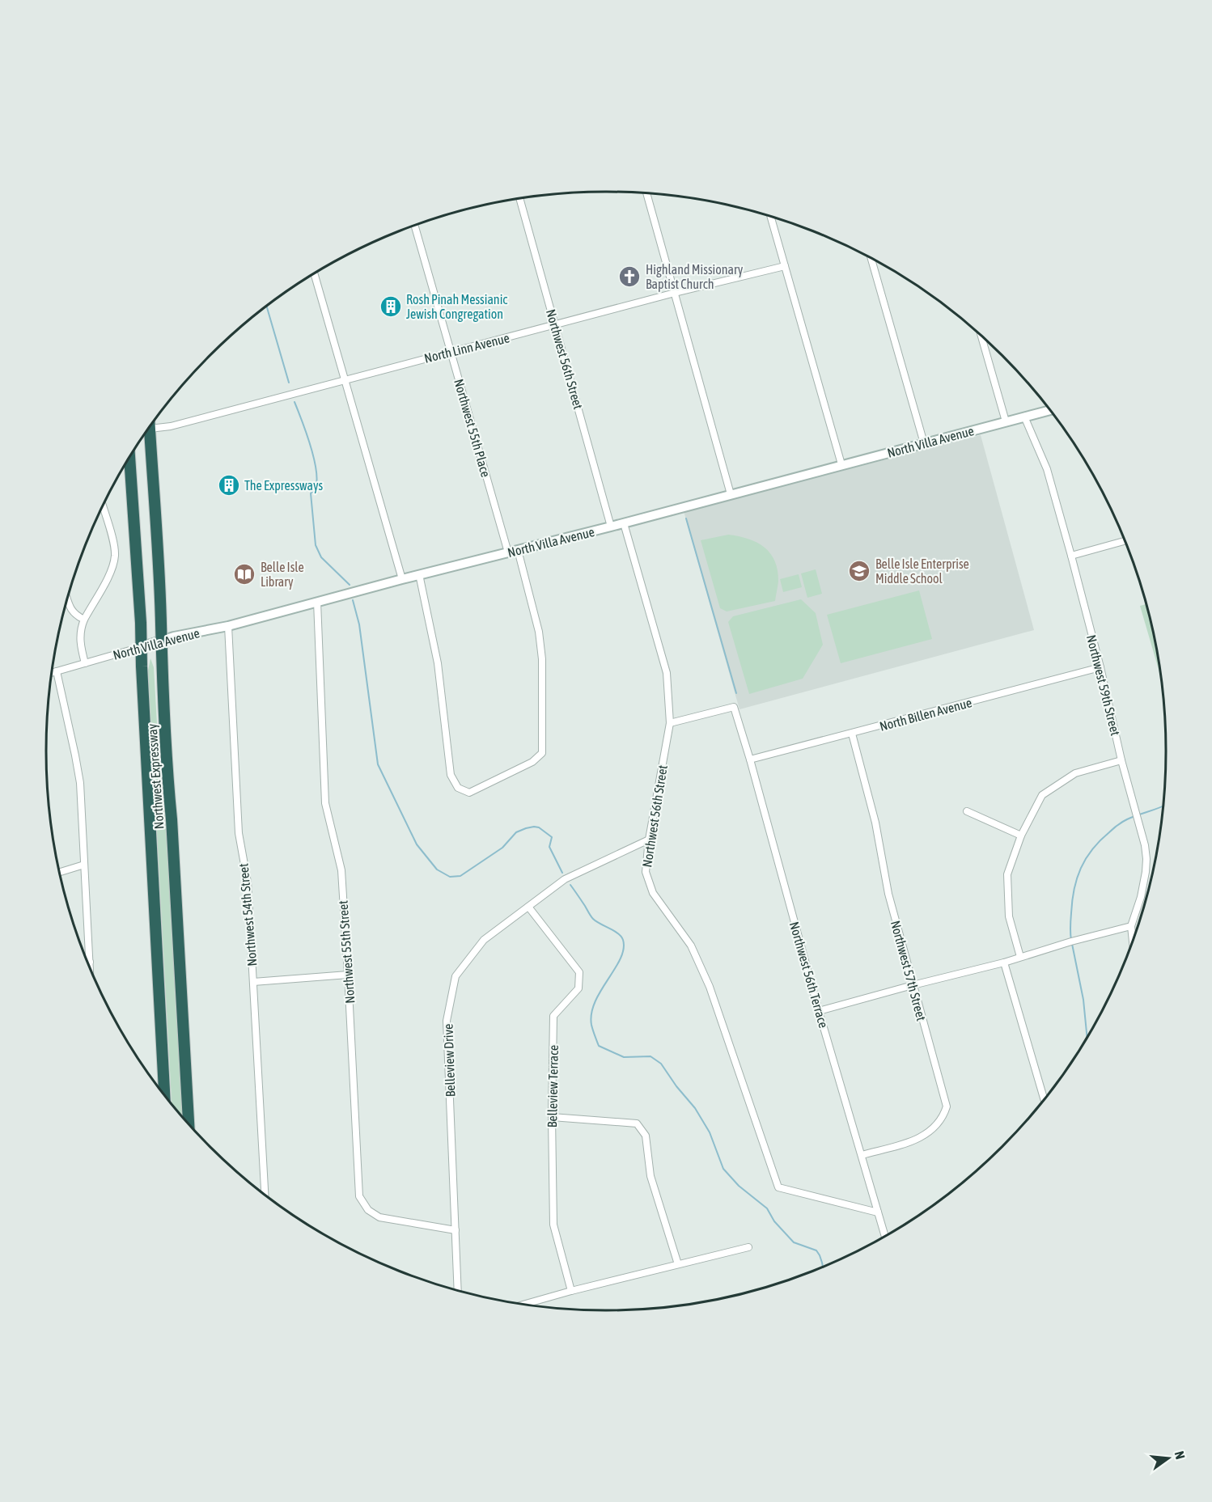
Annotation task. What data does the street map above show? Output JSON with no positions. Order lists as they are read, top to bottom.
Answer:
{
  "streets": {
    "highway": ["Northwest Expressway"],
    "street": [
      "North Linn Avenue",
      "Northwest 56th Street",
      "Northwest 55th Place",
      "North Villa Avenue",
      "Northwest 59th Street",
      "North Billen Avenue",
      "Northwest 54th Street",
      "Northwest 55th Street",
      "Northwest 57th Street",
      "Northwest 56th Terrace",
      "Belleview Drive",
      "Belleview Terrace"
    ]
  },
  "crossings": [
    ["North Linn Avenue", "Northwest 56th Street"],
    ["North Linn Avenue", "Northwest 55th Place"],
    ["Northwest 56th Street", "North Villa Avenue"],
    ["Northwest 56th Street", "Northwest 56th Terrace"],
    ["Northwest 56th Street", "Belleview Drive"],
    ["Northwest 55th Place", "North Villa Avenue"],
    ["North Villa Avenue", "Northwest 59th Street"],
    ["North Villa Avenue", "Northwest Expressway"],
    ["North Villa Avenue", "Northwest 54th Street"],
    ["North Villa Avenue", "Northwest 55th Street"],
    ["Northwest 59th Street", "North Billen Avenue"],
    ["North Billen Avenue", "Northwest 57th Street"],
    ["North Billen Avenue", "Northwest 56th Terrace"],
    ["Northwest 55th Street", "Belleview Drive"],
    ["Northwest 57th Street", "Northwest 56th Terrace"],
    ["Belleview Drive", "Belleview Terrace"]
  ],
  "places": {
    "church": ["Highland Missionary Baptist Church"],
    "building": ["Rosh Pinah Messianic Jewish Congregation", "The Expressways"],
    "school or university": ["Belle Isle Enterprise Middle School"],
    "library": ["Belle Isle Library"]
  },
  "north": "right"
}
